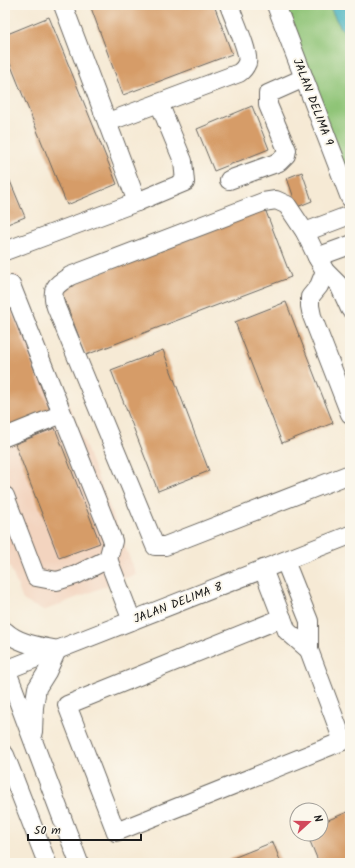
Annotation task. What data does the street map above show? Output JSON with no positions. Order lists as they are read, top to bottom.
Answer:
{
  "streets": {
    "street": ["JALAN DELIMA 9", "JALAN DELIMA 8"]
  },
  "scale_bar": "50 m",
  "north": "right"
}
